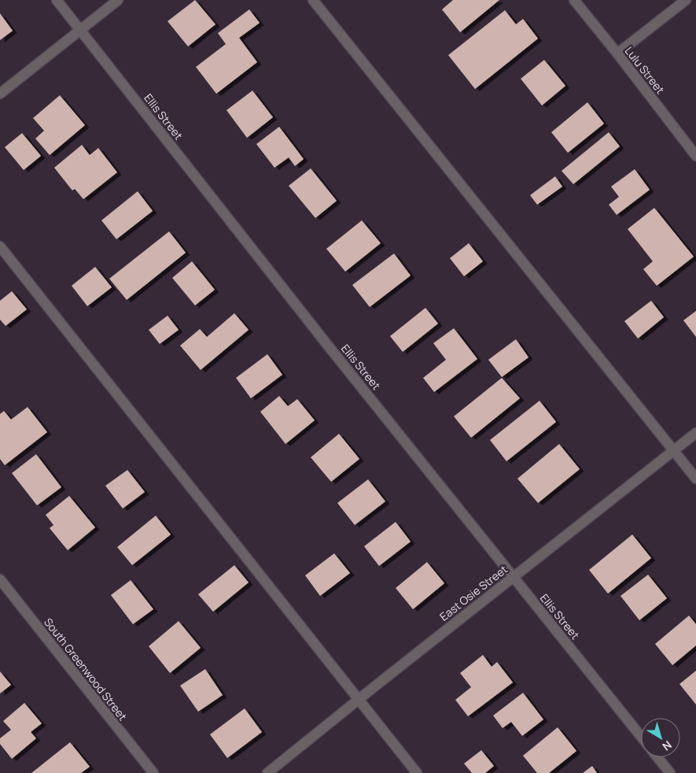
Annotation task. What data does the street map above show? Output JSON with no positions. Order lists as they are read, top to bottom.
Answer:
{
  "streets": {
    "street": [
      "Lulu Street",
      "Ellis Street",
      "East Osie Street",
      "South Greenwood Street"
    ]
  },
  "crossings": [
    ["Ellis Street", "East Osie Street"]
  ],
  "north": "bottom right"
}
